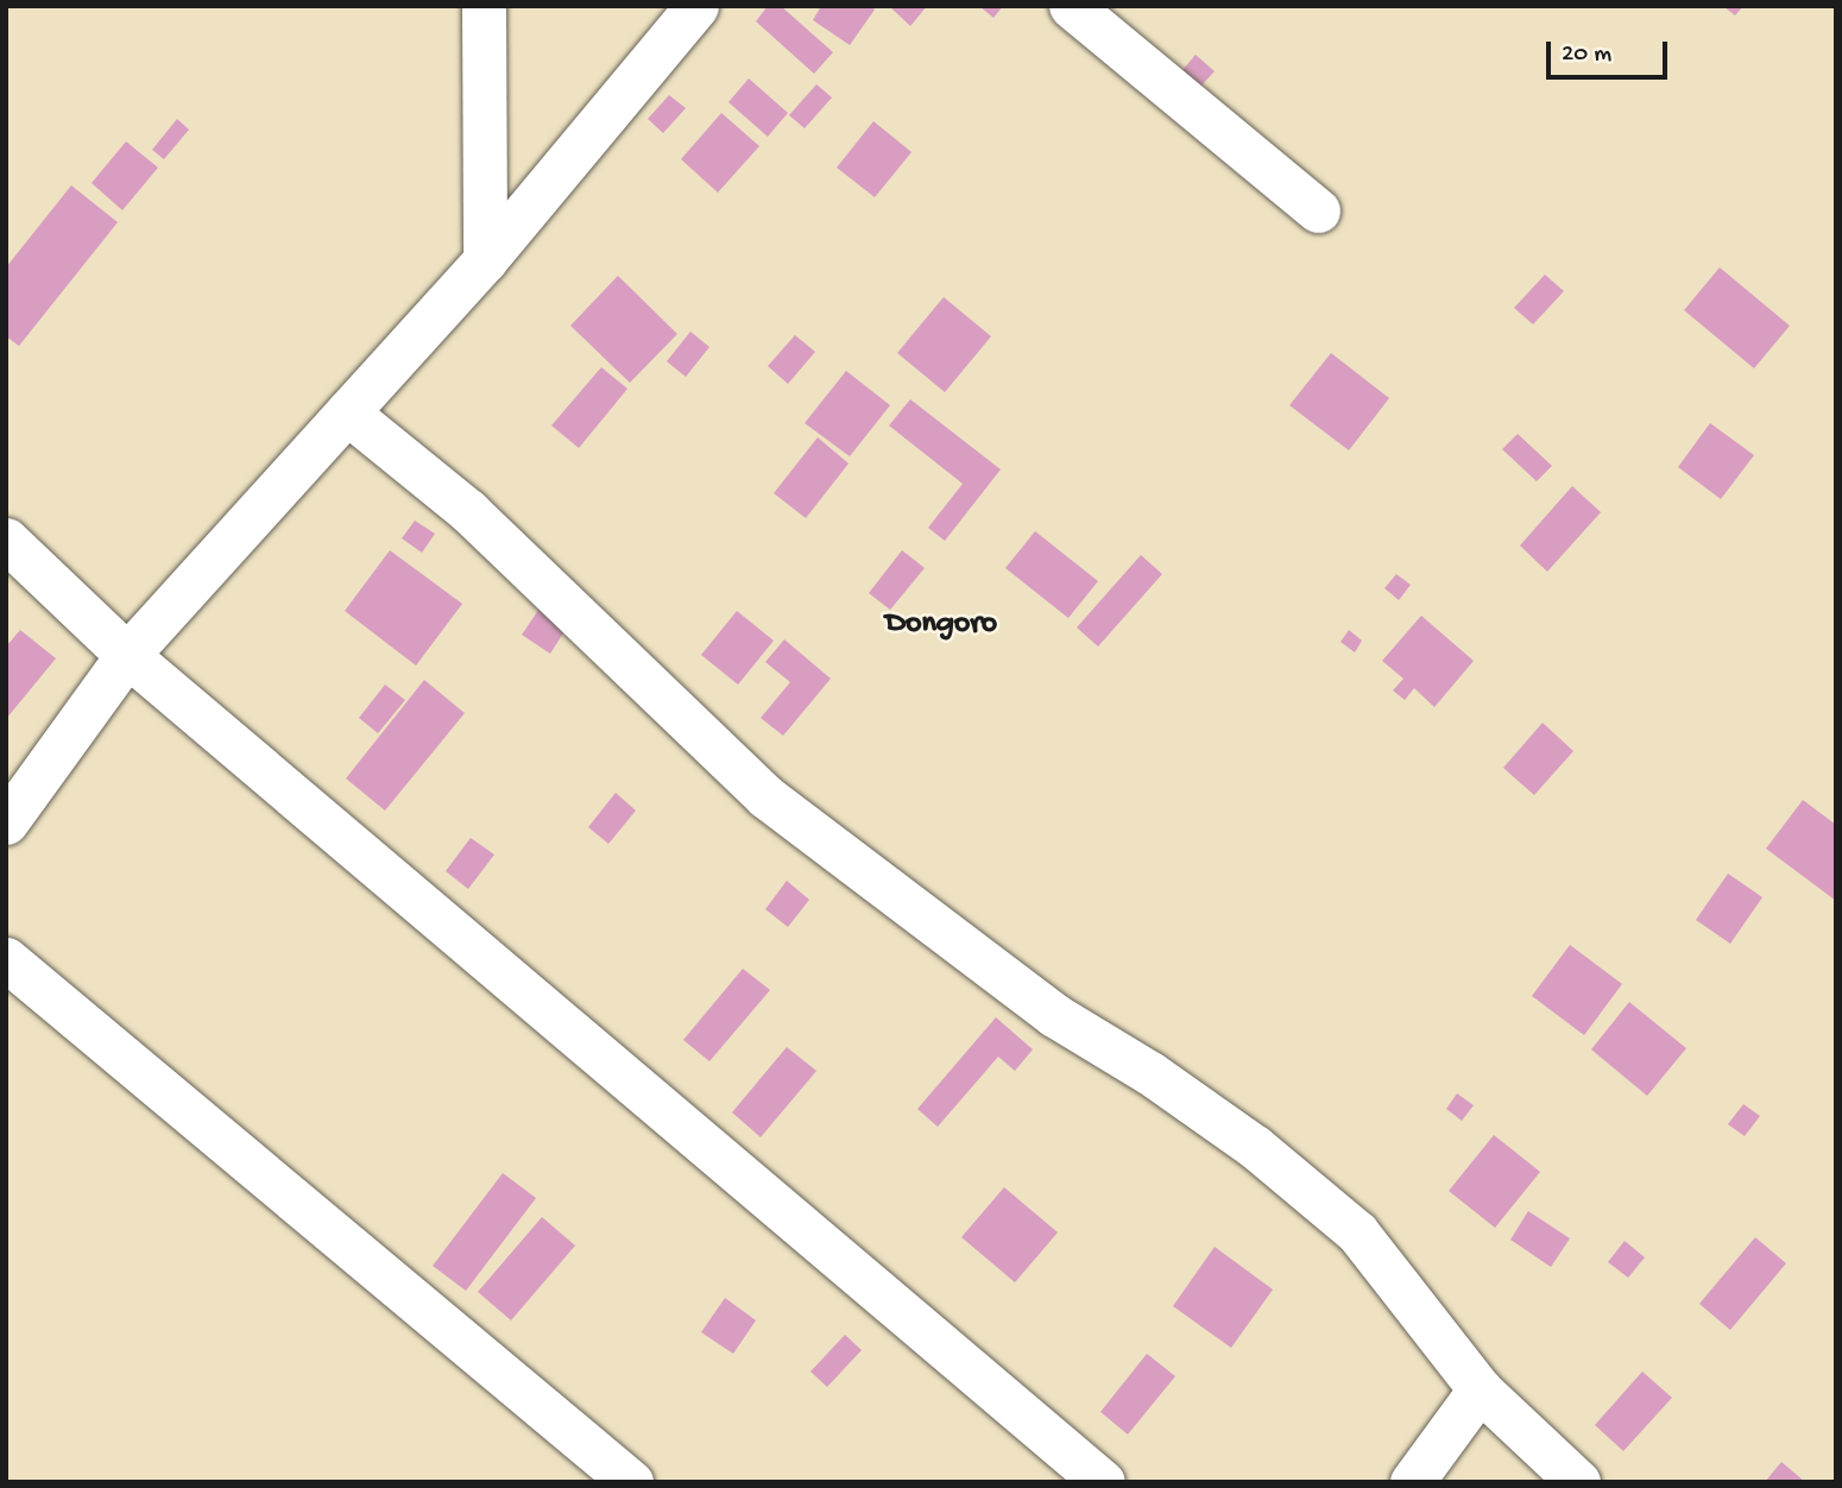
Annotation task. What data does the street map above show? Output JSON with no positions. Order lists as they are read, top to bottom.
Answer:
{
  "districts": ["Dongoro"],
  "scale_bar": "20 m"
}
